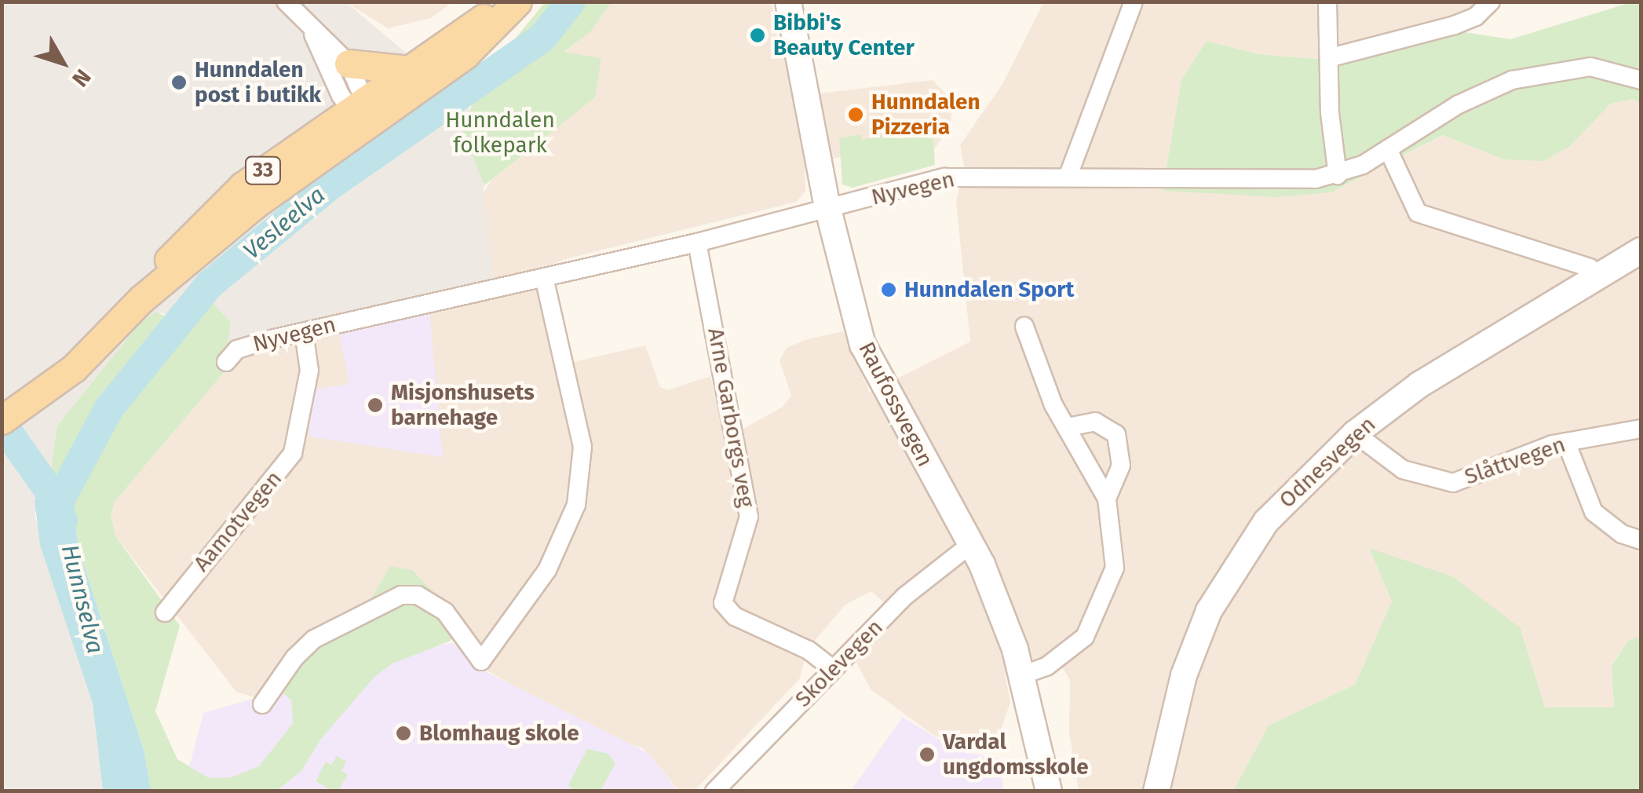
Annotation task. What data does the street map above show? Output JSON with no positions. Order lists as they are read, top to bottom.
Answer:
{
  "streets": {
    "main road": ["33", "Raufossvegen", "Odnesvegen"],
    "street": [
      "Nyvegen",
      "Arne Garborgs veg",
      "Slåttvegen",
      "Aamotvegen",
      "Skolevegen"
    ]
  },
  "crossings": [
    ["Nyvegen", "Raufossvegen"],
    ["Nyvegen", "Arne Garborgs veg"],
    ["Nyvegen", "Aamotvegen"],
    ["Raufossvegen", "Skolevegen"],
    ["Arne Garborgs veg", "Skolevegen"],
    ["Slåttvegen", "Odnesvegen"]
  ],
  "water": ["Vesleelva", "Hunnselva"],
  "parks": ["Hunndalen folkepark"],
  "places": [
    "Bibbi's Beauty Center",
    "Hunndalen post i butikk",
    "Hunndalen Pizzeria",
    "Hunndalen Sport",
    "Misjonshusets barnehage",
    "Blomhaug skole",
    "Vardal ungdomsskole"
  ],
  "north": "bottom right"
}
